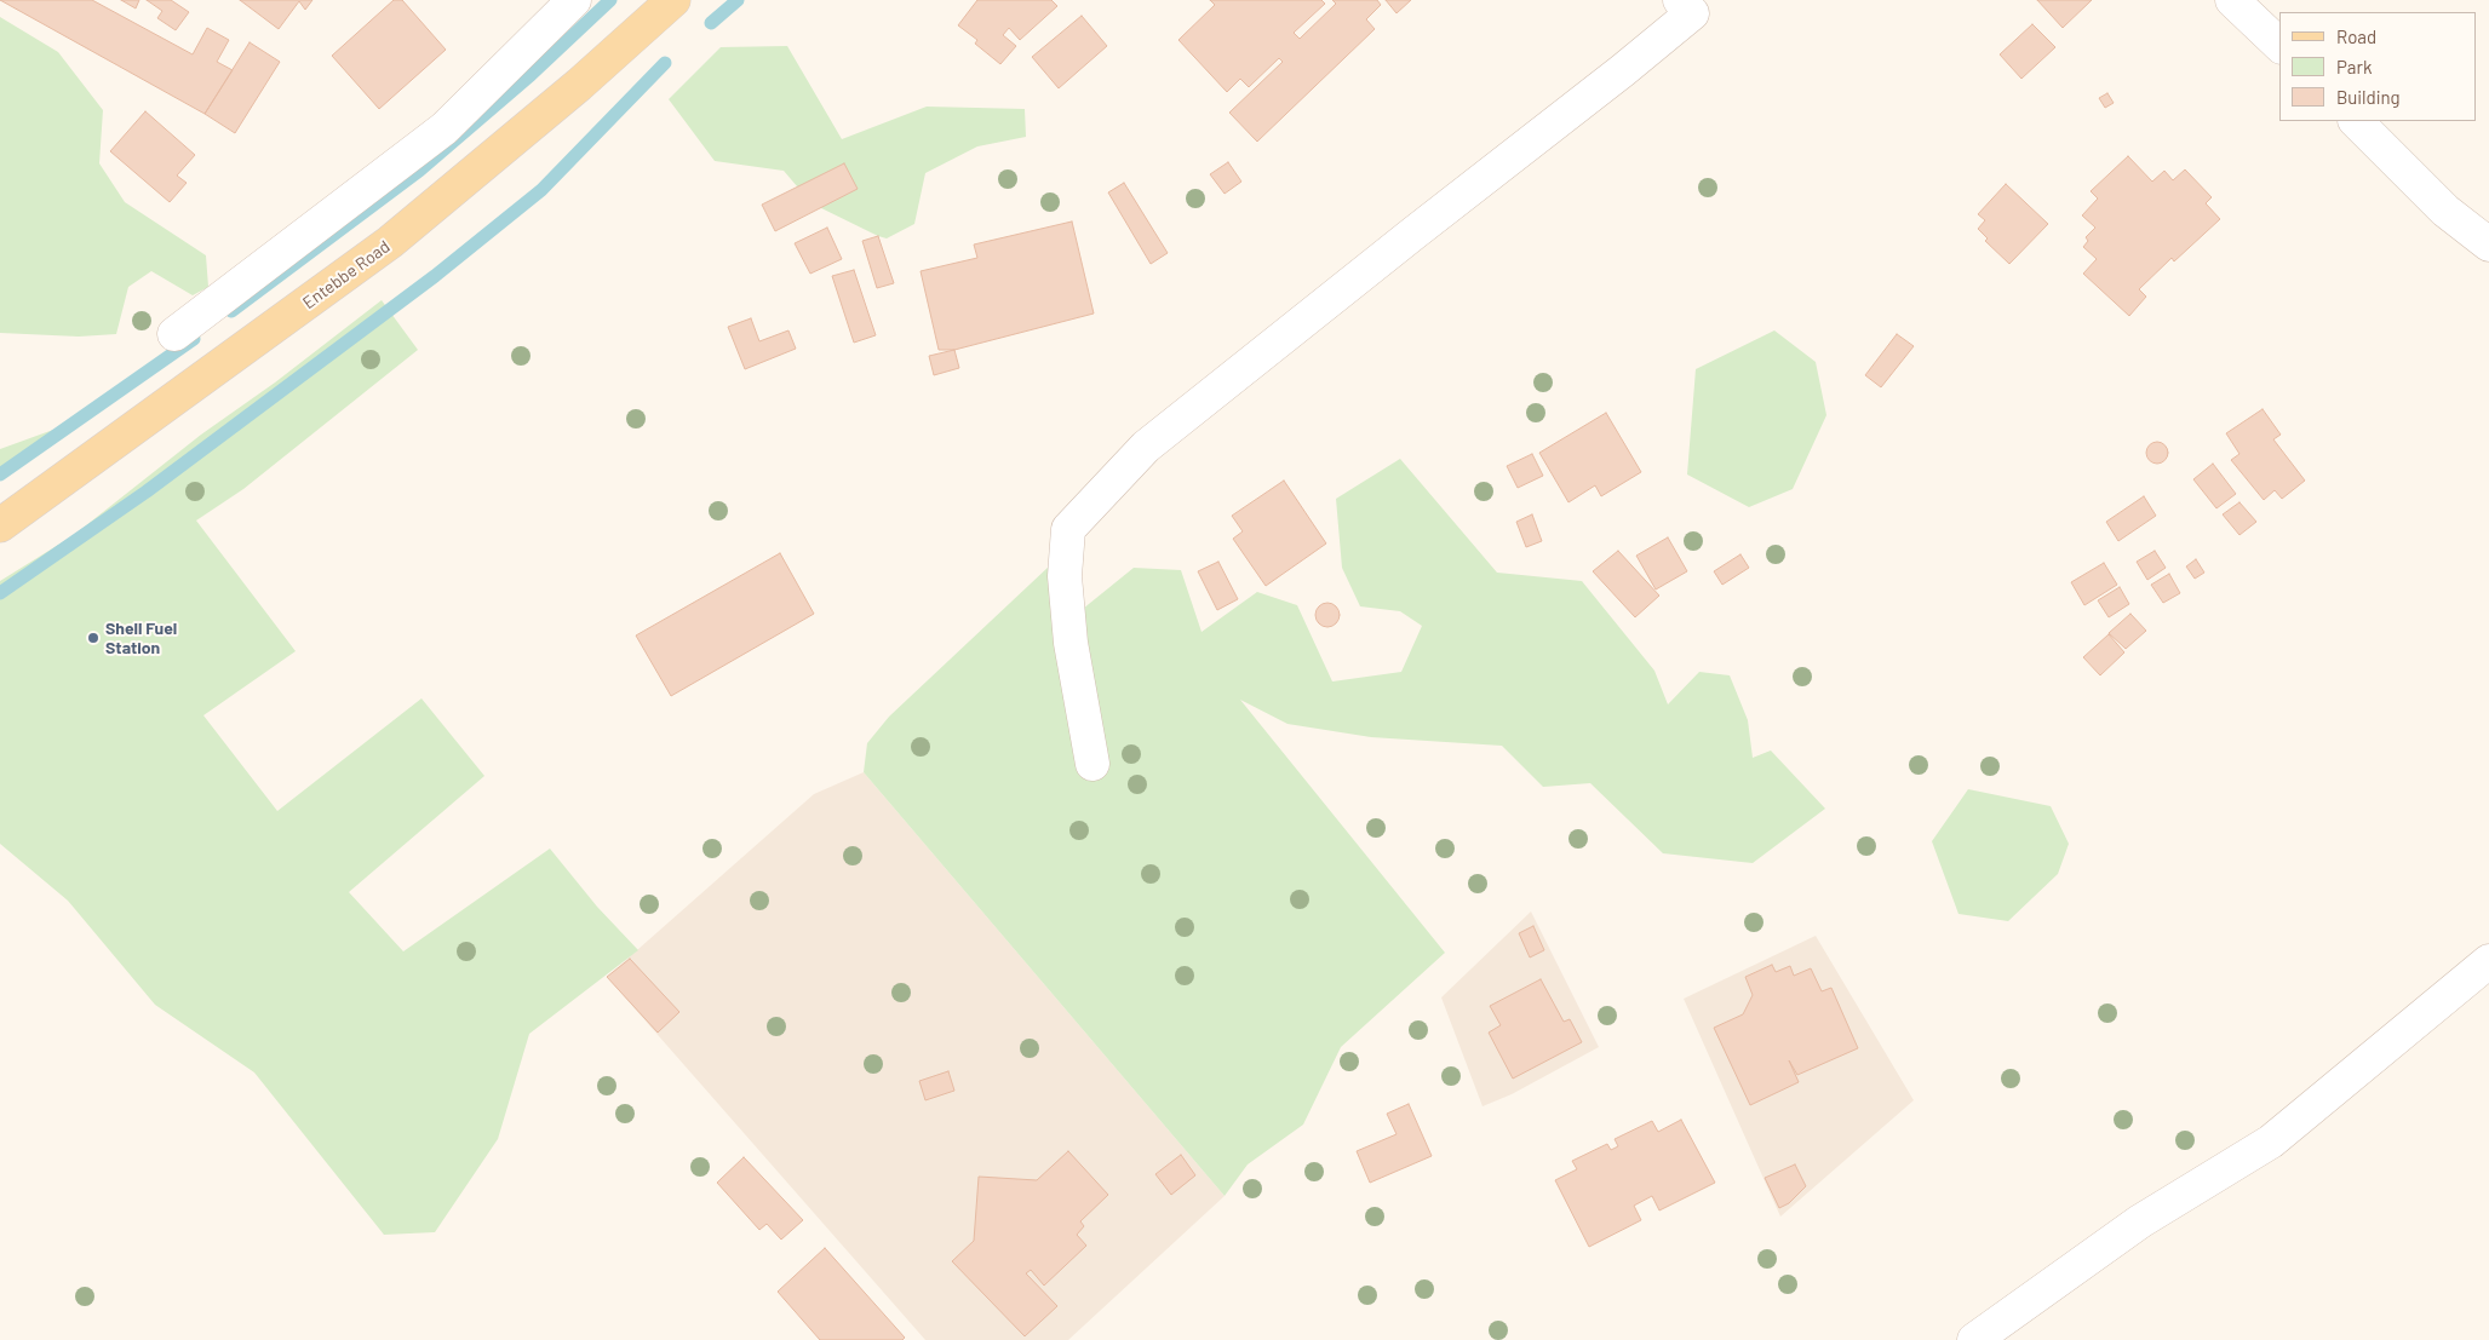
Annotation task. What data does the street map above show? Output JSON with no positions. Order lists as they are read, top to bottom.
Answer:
{
  "streets": {
    "main road": ["Entebbe Road"]
  },
  "places": ["Shell Fuel Station"],
  "legend": ["Road", "Park", "Building"]
}
